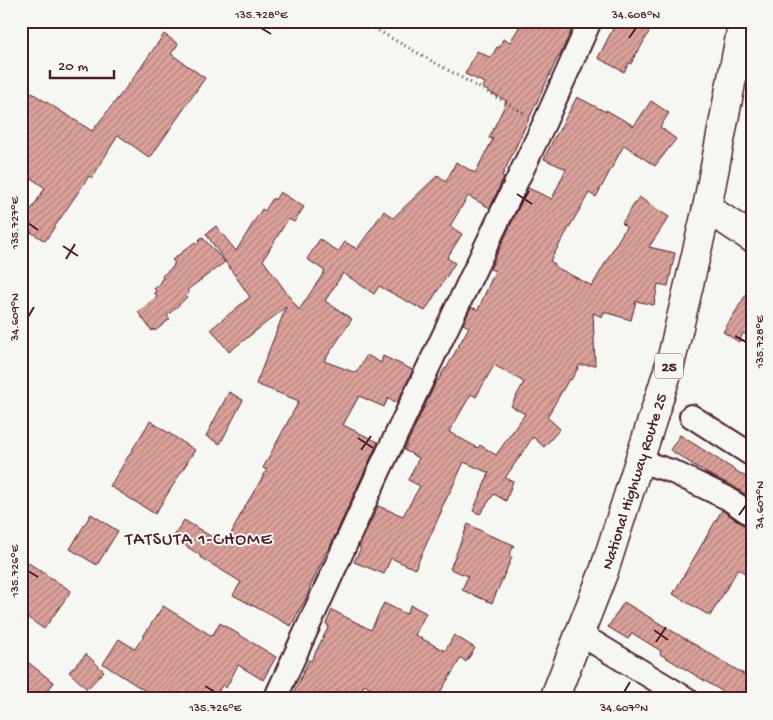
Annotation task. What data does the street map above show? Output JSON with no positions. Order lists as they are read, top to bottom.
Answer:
{
  "streets": {
    "main road": ["25", "National Highway Route 25"]
  },
  "districts": ["TATSUTA 1-CHOME"],
  "scale_bar": "20 m",
  "coordinates": [
    "135.728°E",
    "34.608°N",
    "135.727°E",
    "34.609°N",
    "34.607°N",
    "135.726°E"
  ]
}
